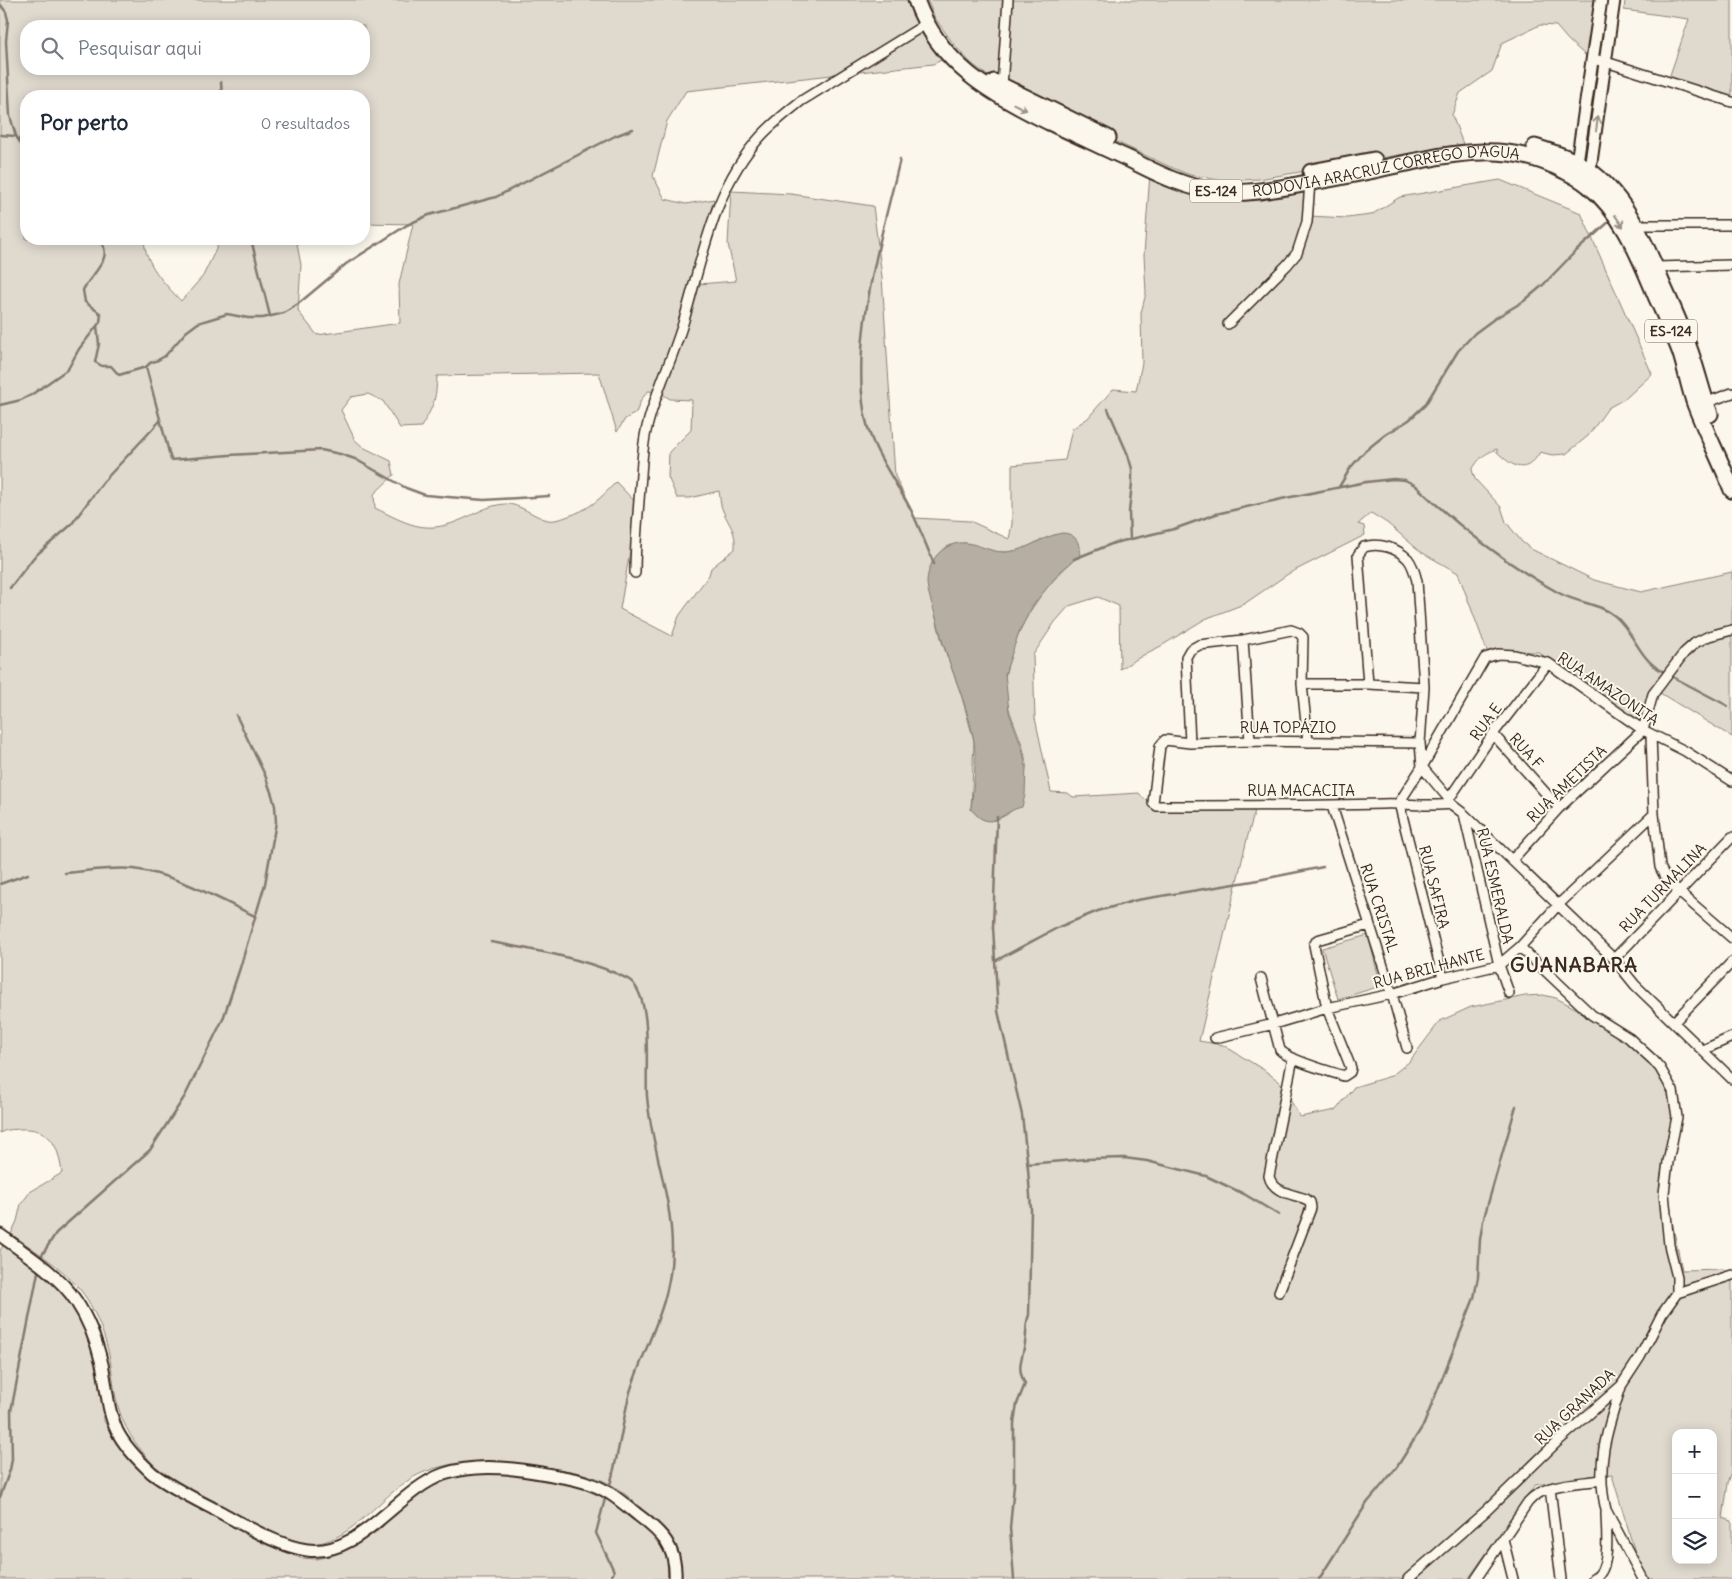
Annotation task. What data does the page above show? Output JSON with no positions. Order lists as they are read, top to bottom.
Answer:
{
  "streets": {
    "main road": ["RODOVIA ARACRUZ CÓRREGO D'ÁGUA", "ES-124"],
    "street": [
      "RUA AMAZONITA",
      "RUA E",
      "RUA TOPÁZIO",
      "RUA F",
      "RUA AMETISTA",
      "RUA MACACITA",
      "RUA ESMERALDA",
      "RUA SAFIRA",
      "RUA TURMALINA",
      "RUA CRISTAL",
      "RUA BRILHANTE",
      "RUA GRANADA"
    ]
  },
  "crossings": [
    ["RODOVIA ARACRUZ CÓRREGO D'ÁGUA", "ES-124"],
    ["RUA AMAZONITA", "RUA E"],
    ["RUA AMAZONITA", "RUA AMETISTA"],
    ["RUA E", "RUA F"],
    ["RUA E", "RUA MACACITA"],
    ["RUA TOPÁZIO", "RUA MACACITA"],
    ["RUA F", "RUA AMETISTA"],
    ["RUA MACACITA", "RUA SAFIRA"],
    ["RUA MACACITA", "RUA CRISTAL"],
    ["RUA ESMERALDA", "RUA BRILHANTE"],
    ["RUA SAFIRA", "RUA BRILHANTE"],
    ["RUA CRISTAL", "RUA BRILHANTE"]
  ],
  "districts": ["GUANABARA"],
  "page": {
    "search": "Pesquisar aqui",
    "heading": ["Por perto", "0 resultados"],
    "map_buttons": ["+", "−"]
  }
}
